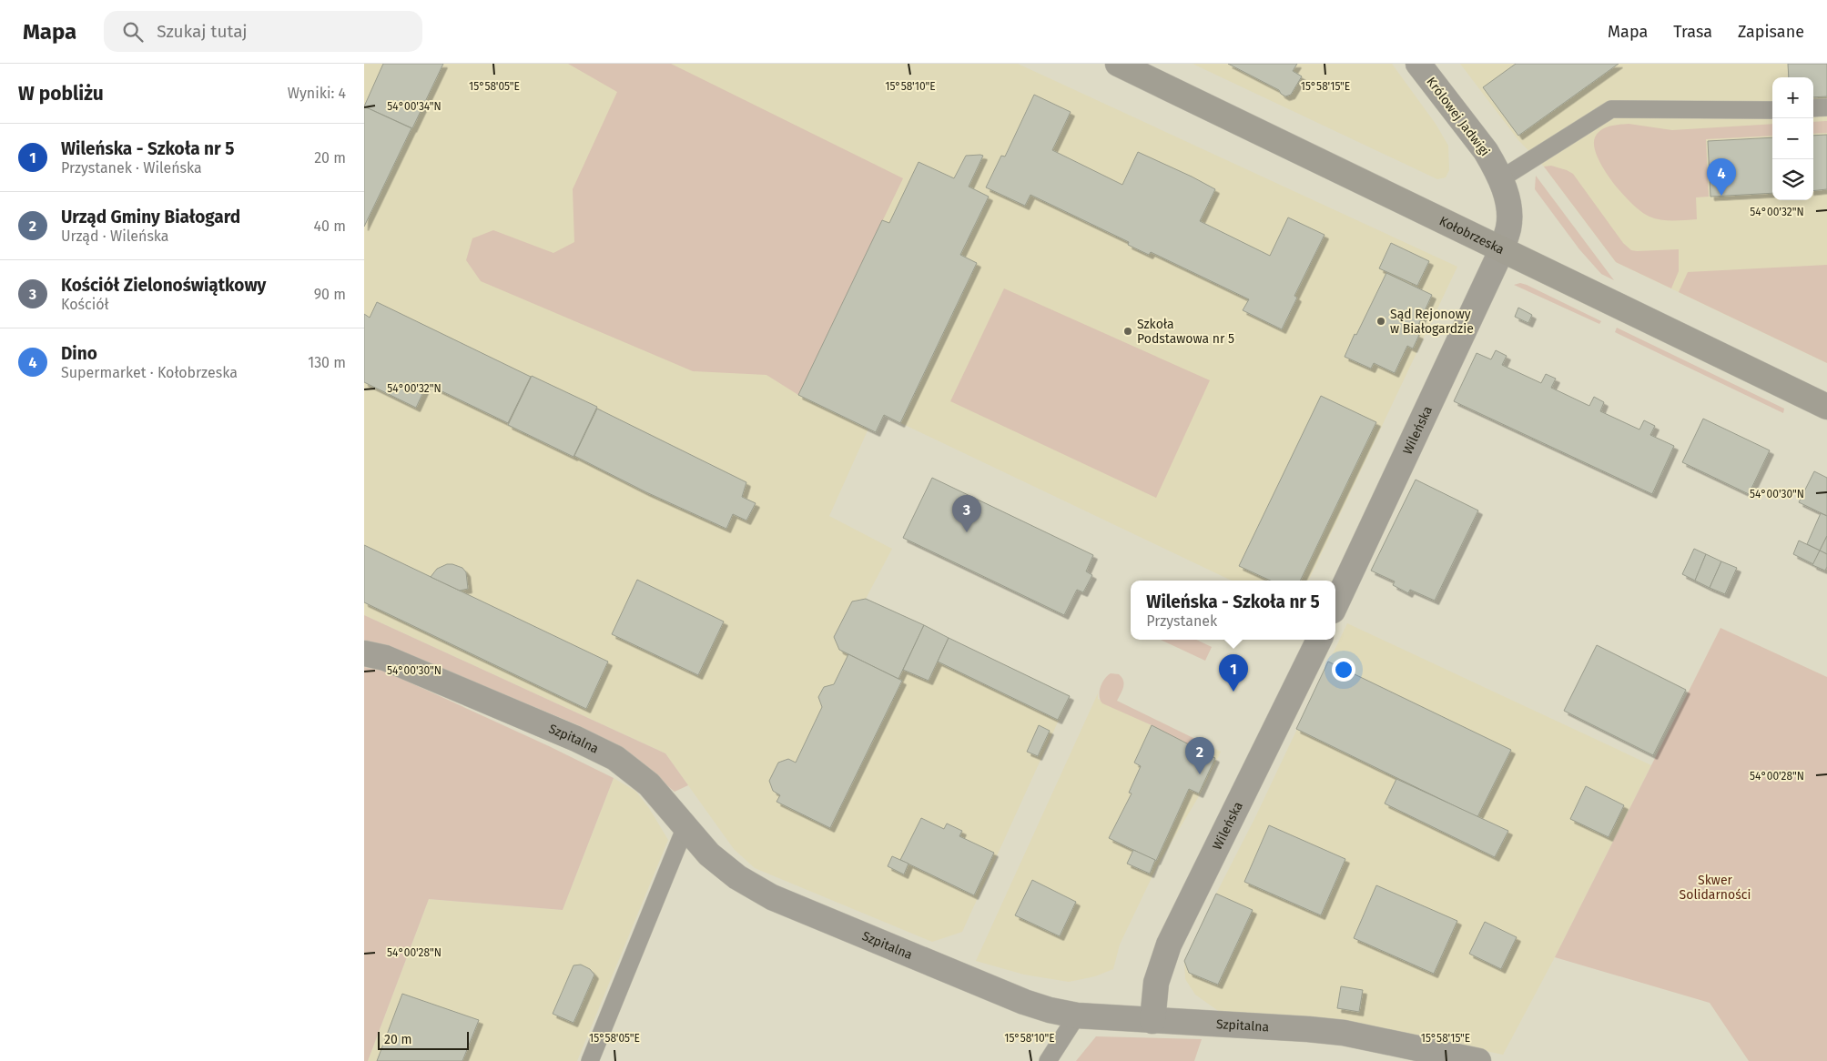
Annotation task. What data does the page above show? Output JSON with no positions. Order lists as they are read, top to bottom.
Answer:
{
  "streets": {
    "main road": ["Kołobrzeska"],
    "street": ["Królowej Jadwigi", "Wileńska", "Szpitalna"]
  },
  "crossings": [
    ["Królowej Jadwigi", "Kołobrzeska"],
    ["Królowej Jadwigi", "Wileńska"],
    ["Kołobrzeska", "Wileńska"],
    ["Wileńska", "Szpitalna"]
  ],
  "parks": ["Skwer Solidarności"],
  "places": ["Sąd Rejonowy w Białogardzie", "Szkoła Podstawowa nr 5"],
  "scale_bar": "20 m",
  "page": {
    "header": "Mapa",
    "search": "Szukaj tutaj",
    "nav": ["Mapa", "Trasa", "Zapisane"],
    "heading": ["W pobliżu", "Wyniki: 4"],
    "map_buttons": ["+", "−"],
    "list": [
      {
        "mark": "1",
        "name": "Wileńska - Szkoła nr 5",
        "note": "Przystanek · Wileńska",
        "value": "20 m"
      },
      {
        "mark": "2",
        "name": "Urząd Gminy Białogard",
        "note": "Urząd · Wileńska",
        "value": "40 m"
      },
      {
        "mark": "3",
        "name": "Kościół Zielonoświątkowy",
        "note": "Kościół",
        "value": "90 m"
      },
      {
        "mark": "4",
        "name": "Dino",
        "note": "Supermarket · Kołobrzeska",
        "value": "130 m"
      }
    ],
    "pins": [
      "4",
      "3",
      "1",
      "2"
    ],
    "popup": ["Wileńska - Szkoła nr 5", "Przystanek"],
    "scale": "20 m"
  },
  "coordinates": [
    "15°58'05\"E",
    "15°58'10\"E",
    "15°58'15\"E",
    "54°00'34\"N",
    "54°00'32\"N",
    "54°00'30\"N",
    "54°00'28\"N"
  ]
}
